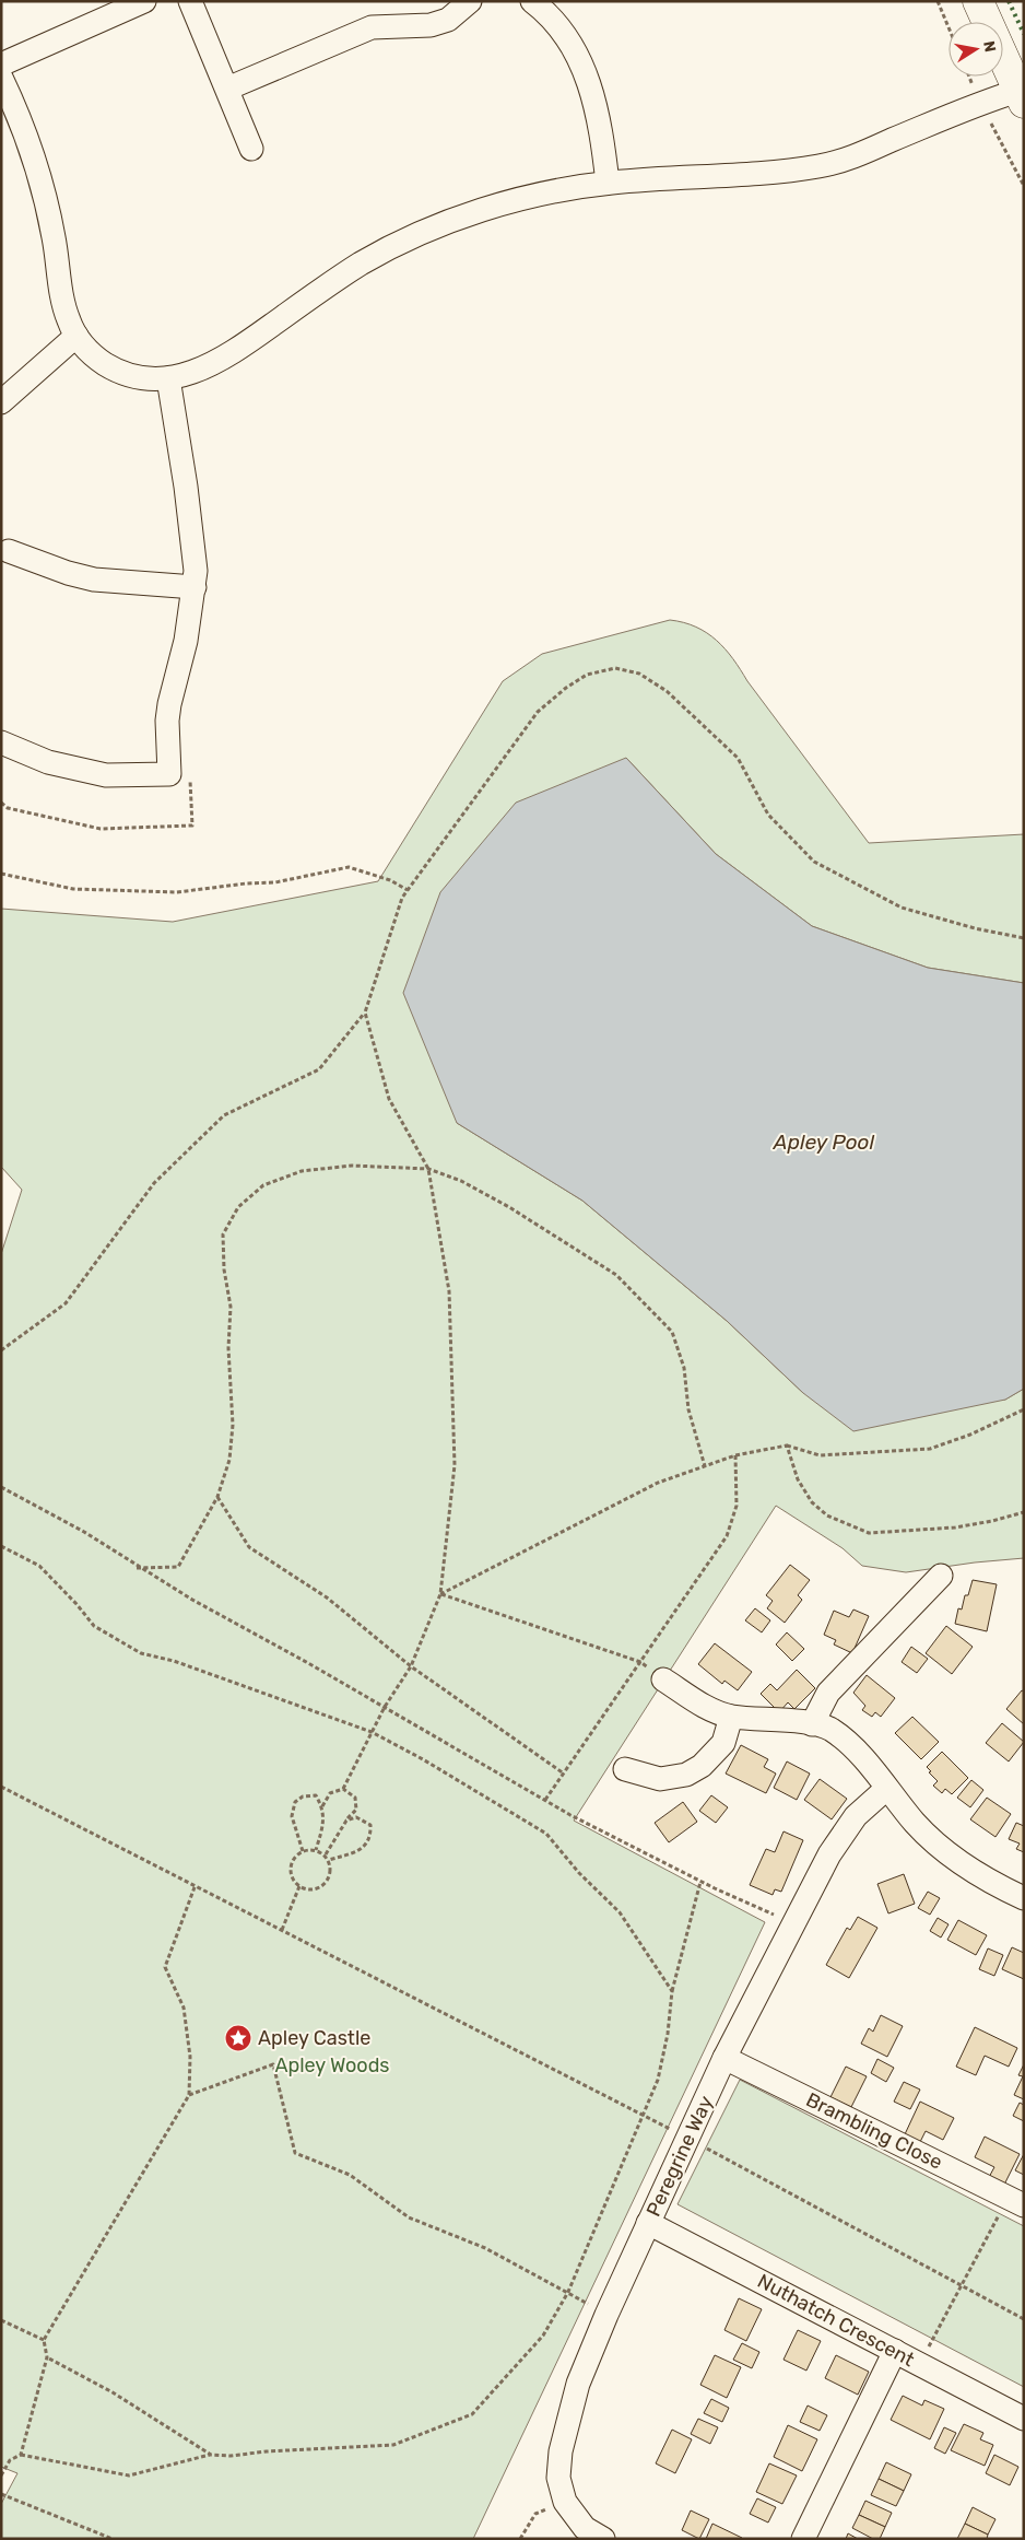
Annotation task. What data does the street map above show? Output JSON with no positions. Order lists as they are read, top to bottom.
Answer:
{
  "streets": {
    "street": ["Brambling Close", "Peregrine Way", "Nuthatch Crescent"]
  },
  "crossings": [
    ["Brambling Close", "Peregrine Way"],
    ["Peregrine Way", "Nuthatch Crescent"]
  ],
  "water": ["Apley Pool"],
  "parks": ["Apley Woods"],
  "places": {
    "place": ["Apley Castle"]
  },
  "north": "right"
}
